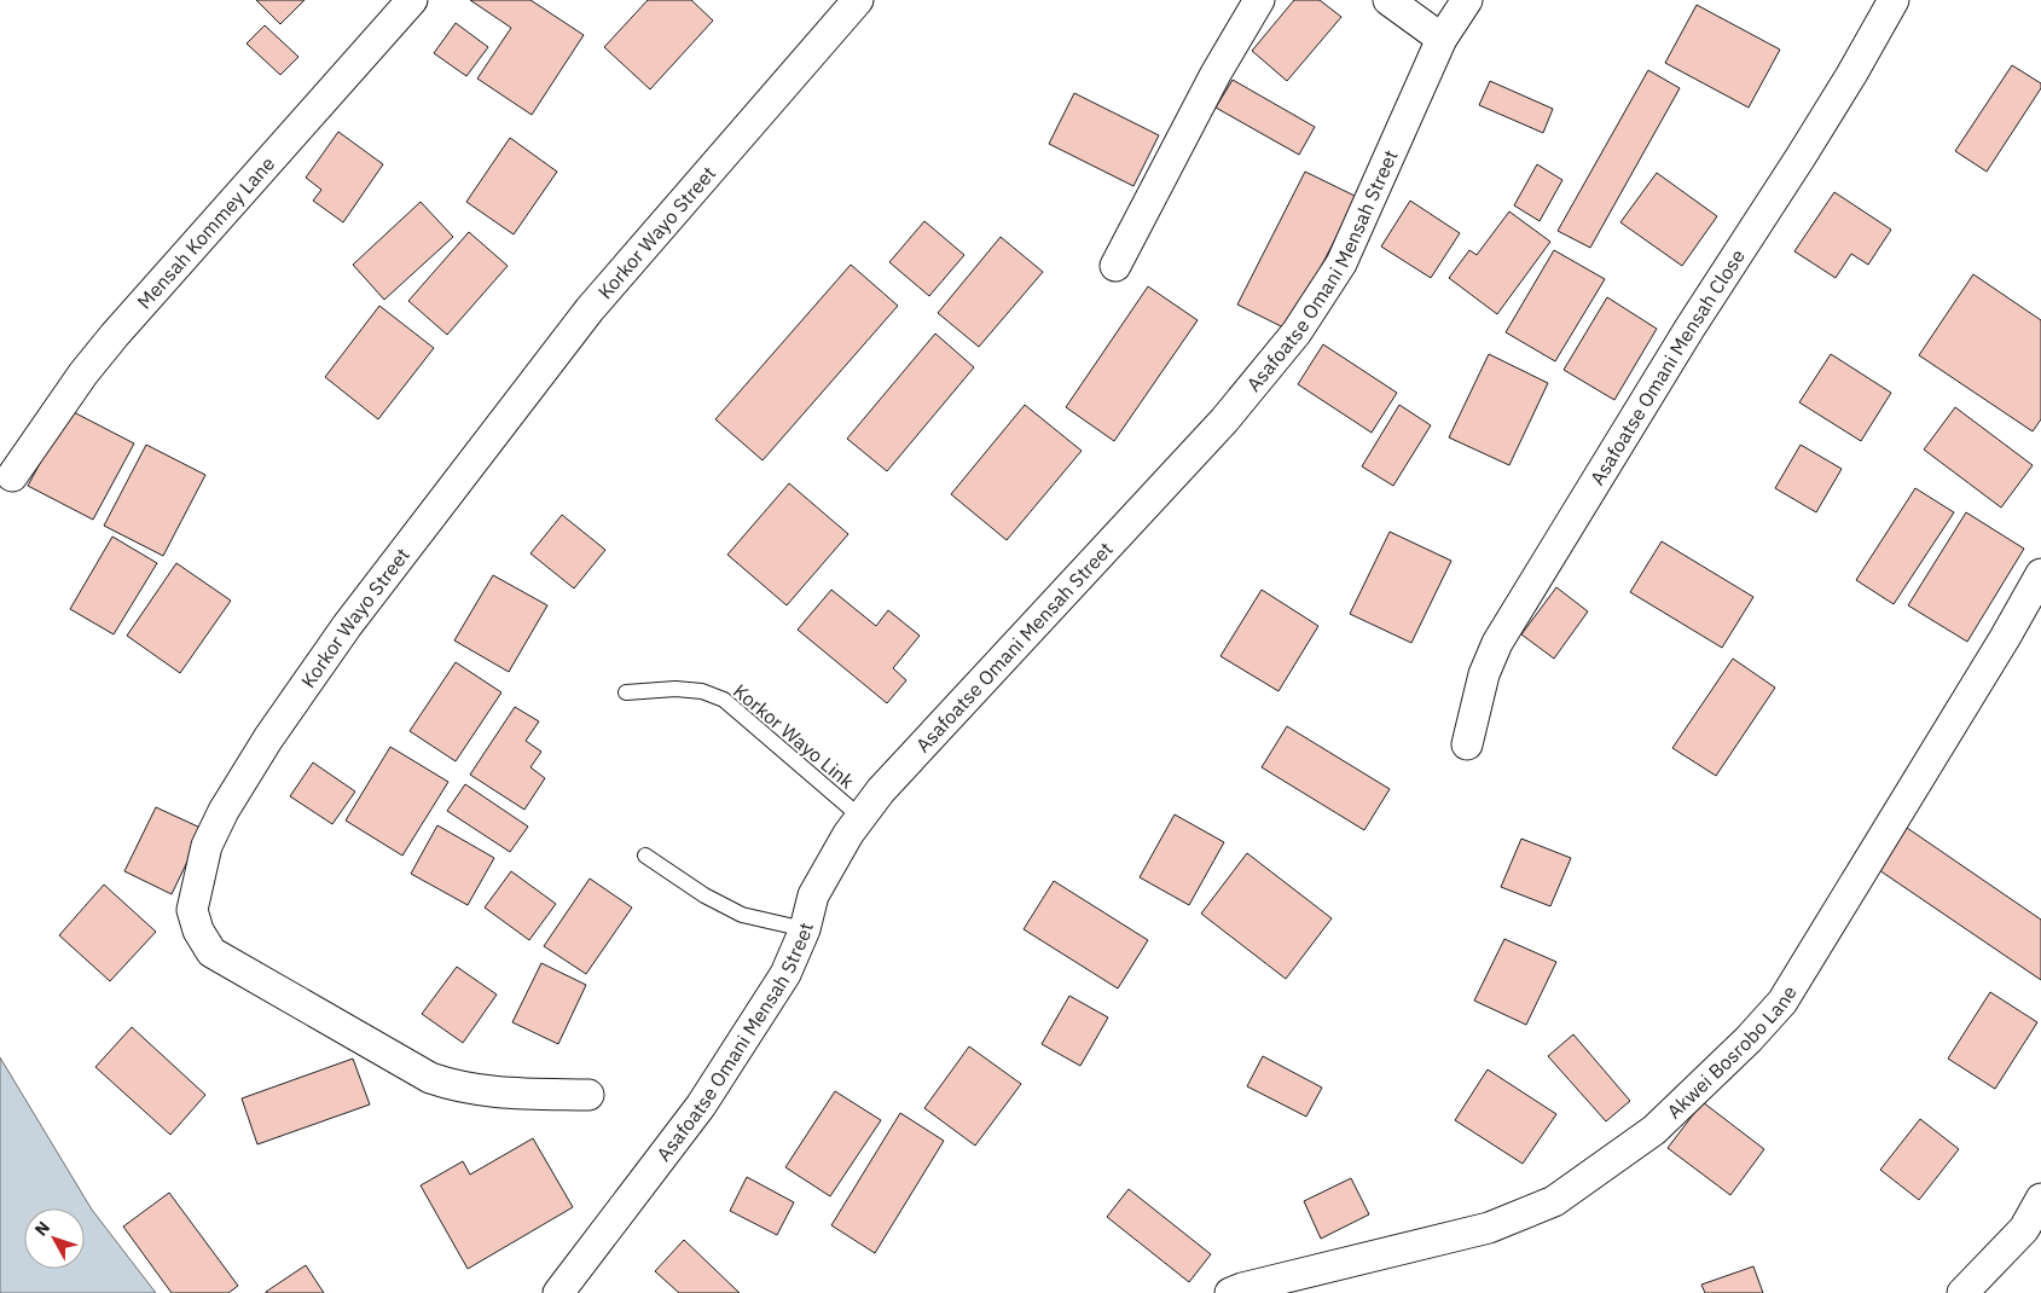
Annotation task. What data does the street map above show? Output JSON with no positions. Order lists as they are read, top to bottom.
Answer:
{
  "streets": {
    "street": [
      "Mensah Kommey Lane",
      "Korkor Wayo Street",
      "Asafoatse Omani Mensah Street",
      "Asafoatse Omani Mensah Close",
      "Akwei Bosrobo Lane"
    ],
    "lane": ["Korkor Wayo Link"]
  },
  "crossings": [
    ["Asafoatse Omani Mensah Street", "Korkor Wayo Link"]
  ],
  "north": "top left"
}
